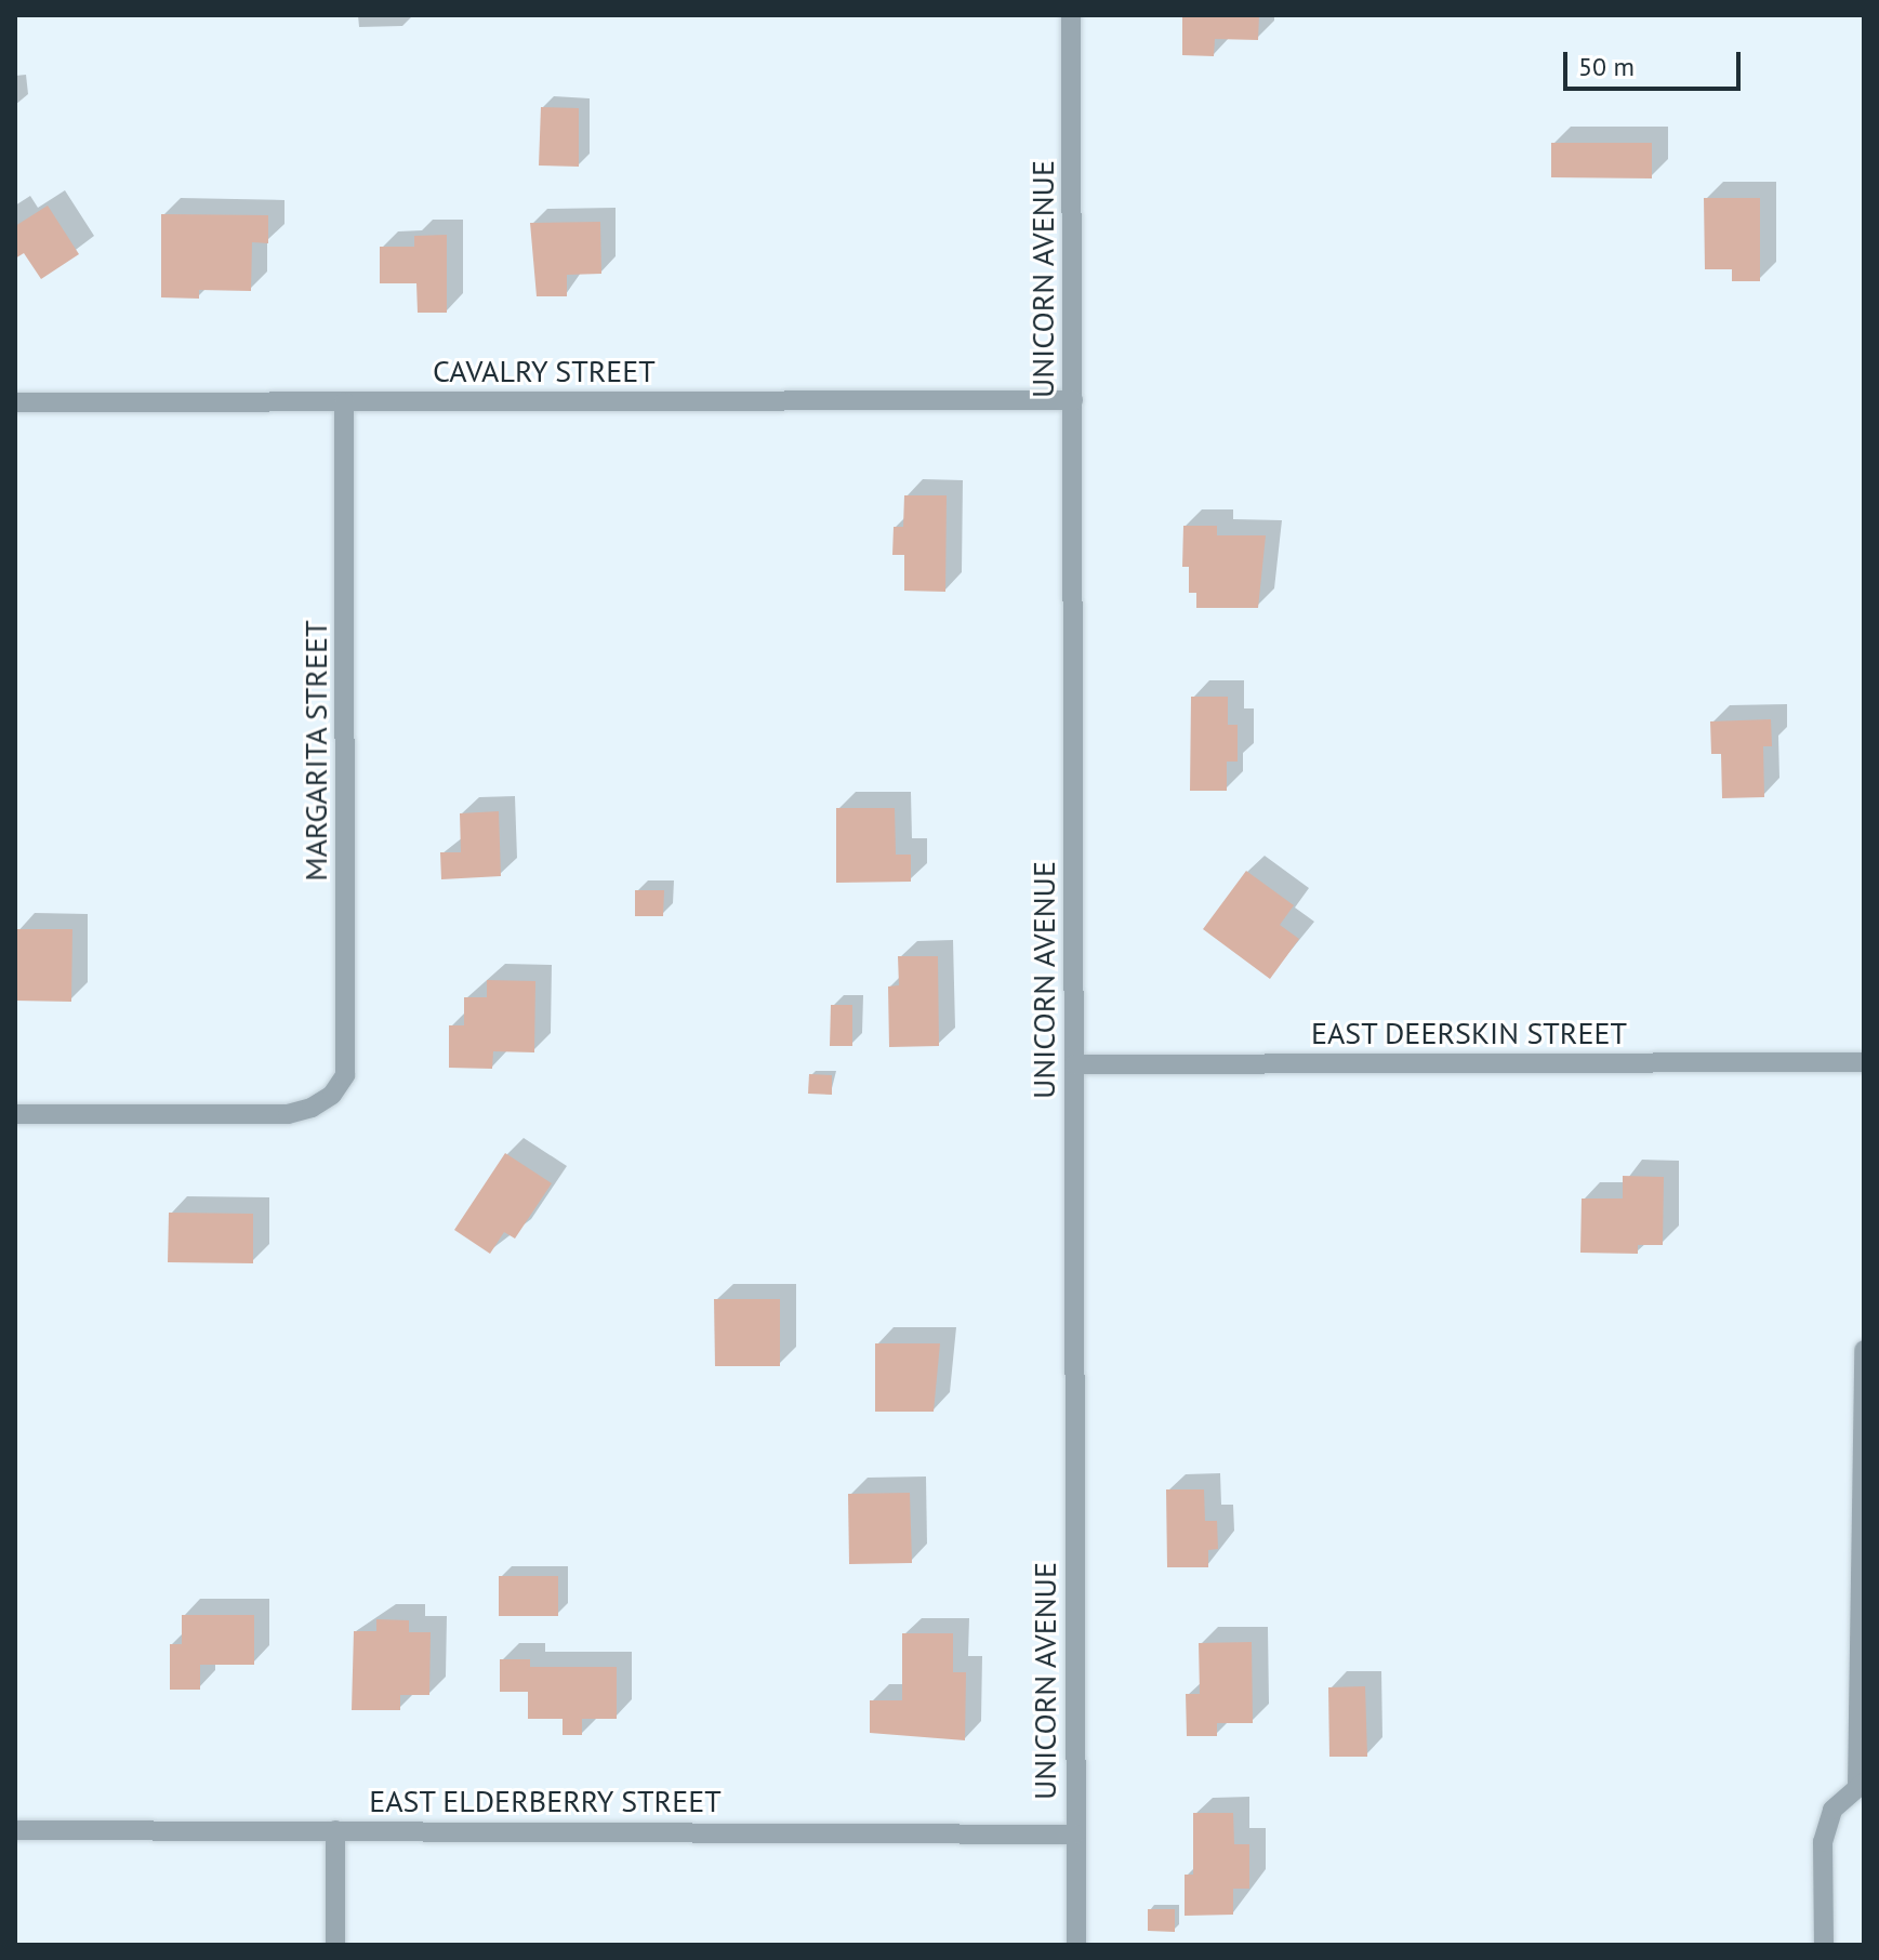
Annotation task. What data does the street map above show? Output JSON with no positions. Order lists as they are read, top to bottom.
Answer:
{
  "streets": {
    "street": [
      "UNICORN AVENUE",
      "CAVALRY STREET",
      "MARGARITA STREET",
      "EAST DEERSKIN STREET",
      "EAST ELDERBERRY STREET"
    ]
  },
  "crossings": [
    ["UNICORN AVENUE", "CAVALRY STREET"],
    ["UNICORN AVENUE", "EAST DEERSKIN STREET"],
    ["UNICORN AVENUE", "EAST ELDERBERRY STREET"],
    ["CAVALRY STREET", "MARGARITA STREET"]
  ],
  "scale_bar": "50 m"
}
